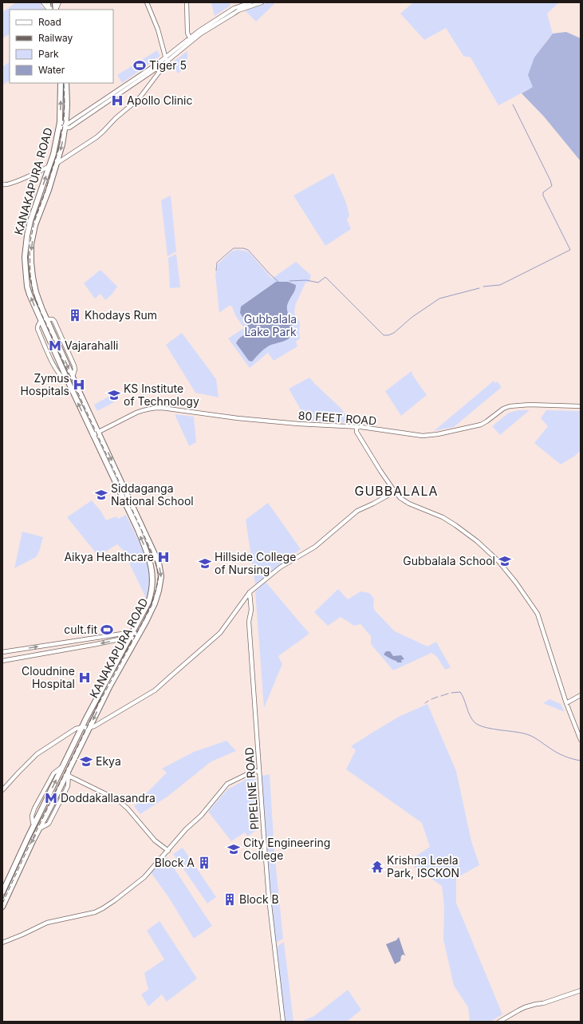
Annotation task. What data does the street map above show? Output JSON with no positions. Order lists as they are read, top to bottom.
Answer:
{
  "streets": {
    "highway": ["KANAKAPURA ROAD"],
    "street": ["80 FEET ROAD", "PIPELINE ROAD"]
  },
  "crossings": [
    ["KANAKAPURA ROAD", "80 FEET ROAD"]
  ],
  "districts": ["GUBBALALA"],
  "parks": ["Gubbalala Lake Park"],
  "places": {
    "sports": ["Tiger 5", "cult.fit"],
    "hospital": [
      "Apollo Clinic",
      "Zymus Hospitals",
      "Aikya Healthcare",
      "Cloudnine Hospital"
    ],
    "building": ["Khodays Rum", "Block A", "Block B"],
    "metro station": ["Vajarahalli", "Doddakallasandra"],
    "school or university": [
      "KS Institute of Technology",
      "Siddaganga National School",
      "Gubbalala School",
      "Hillside College of Nursing",
      "Ekya",
      "City Engineering College"
    ],
    "temple": ["Krishna Leela Park, ISCKON"]
  },
  "legend": [
    "Road",
    "Railway",
    "Park",
    "Water"
  ]
}
